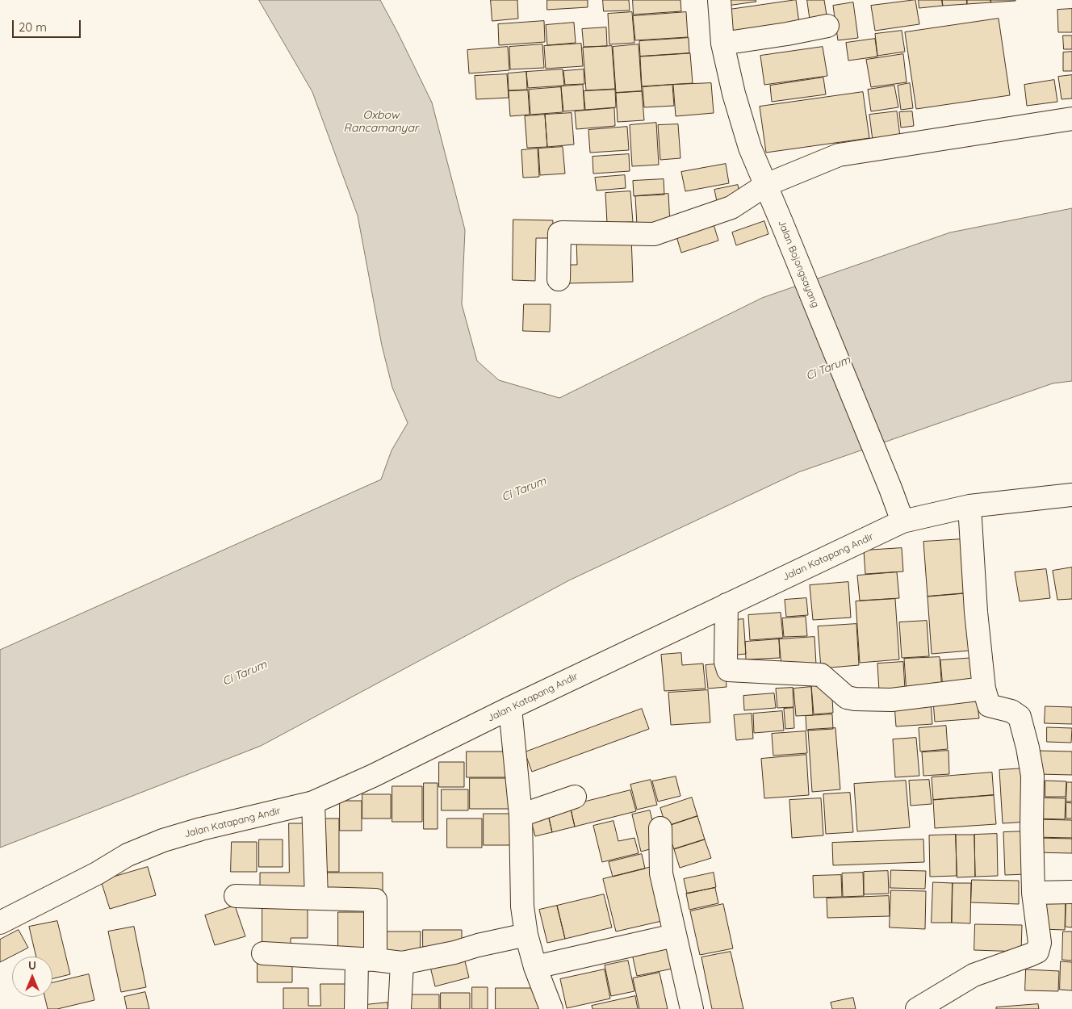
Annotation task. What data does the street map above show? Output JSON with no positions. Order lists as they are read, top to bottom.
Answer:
{
  "streets": {
    "street": ["Jalan Bojongsayang", "Jalan Katapang Andir"]
  },
  "crossings": [
    ["Jalan Bojongsayang", "Jalan Katapang Andir"]
  ],
  "water": ["Oxbow Rancamanyar", "Ci Tarum"],
  "scale_bar": "20 m",
  "north": "top"
}
